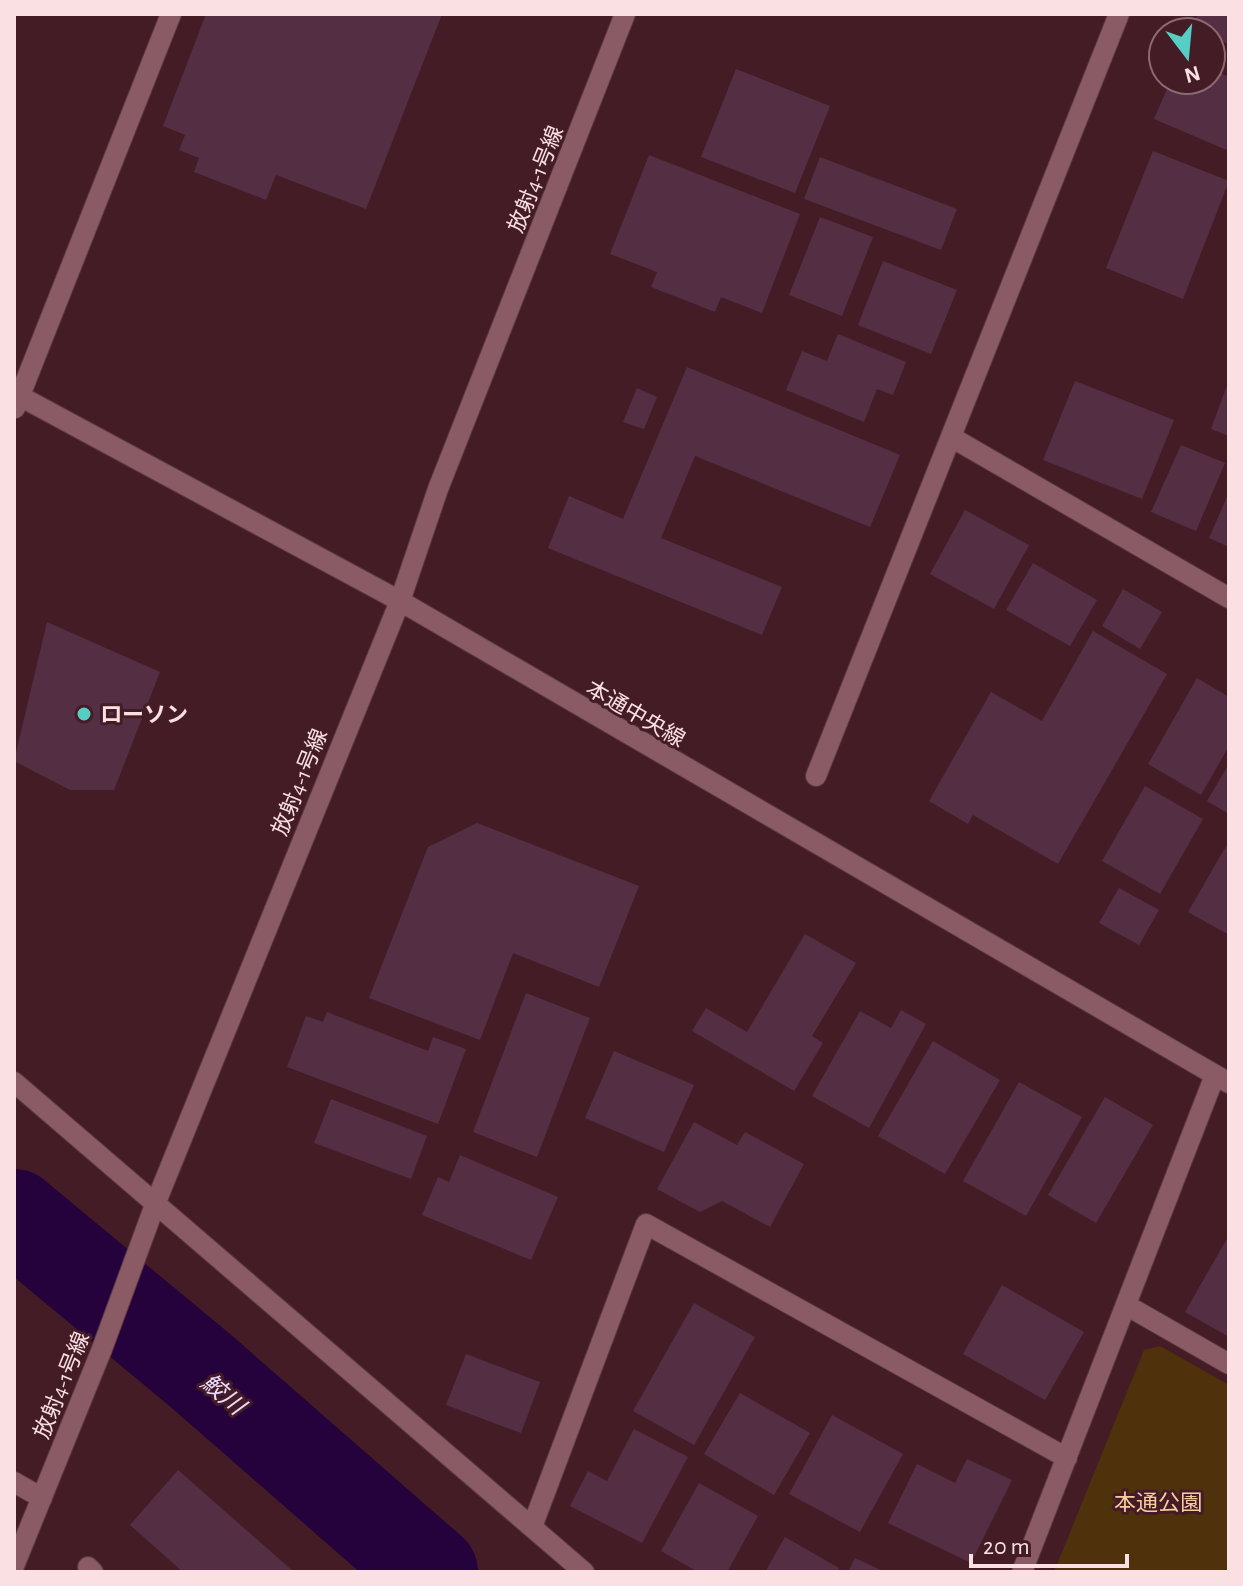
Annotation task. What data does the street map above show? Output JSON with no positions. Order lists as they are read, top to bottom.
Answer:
{
  "streets": {
    "street": ["放射4-1号線", "本通中央線"]
  },
  "crossings": [
    ["放射4-1号線", "本通中央線"]
  ],
  "water": ["鮫川"],
  "parks": ["本通公園"],
  "places": ["ローソン"],
  "scale_bar": "20 m",
  "north": "bottom"
}
